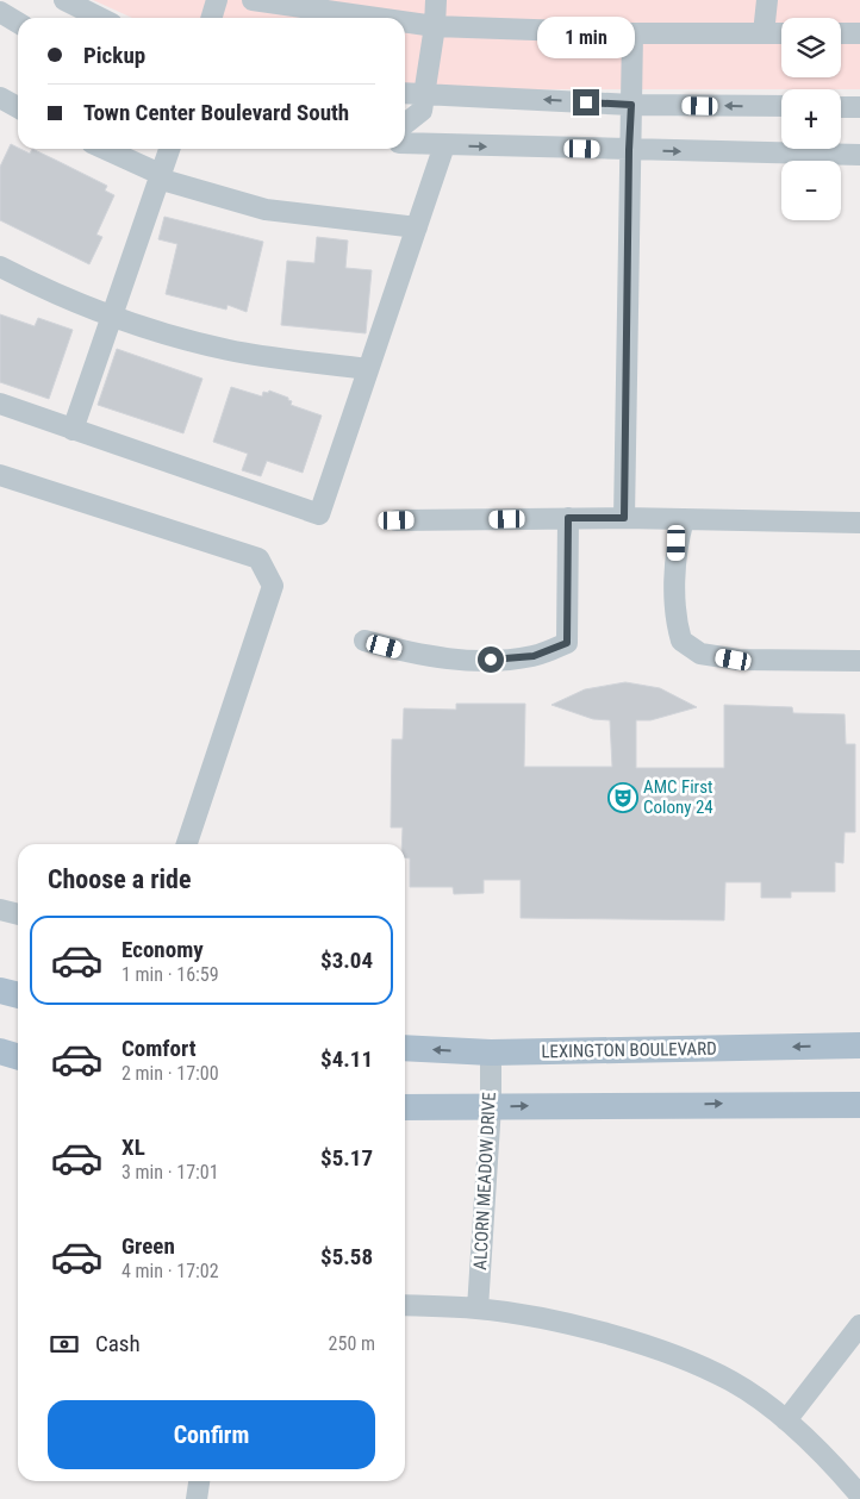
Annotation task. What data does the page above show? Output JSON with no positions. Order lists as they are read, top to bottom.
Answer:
{
  "streets": {
    "main road": ["LEXINGTON BOULEVARD"],
    "street": ["ALCORN MEADOW DRIVE"]
  },
  "crossings": [
    ["LEXINGTON BOULEVARD", "ALCORN MEADOW DRIVE"]
  ],
  "places": {
    "theatre": ["AMC First Colony 24"]
  },
  "page": {
    "bubble": "1 min",
    "map_buttons": ["+", "−"],
    "banner": ["Pickup", "Town Center Boulevard South"],
    "heading": "Choose a ride",
    "list": [
      {
        "name": "Economy",
        "note": "1 min · 16:59",
        "value": "$3.04"
      },
      {
        "name": "Comfort",
        "note": "2 min · 17:00",
        "value": "$4.11"
      },
      {
        "name": "XL",
        "note": "3 min · 17:01",
        "value": "$5.17"
      },
      {
        "name": "Green",
        "note": "4 min · 17:02",
        "value": "$5.58"
      }
    ],
    "pay": ["Cash", "250 m"],
    "buttons": "Confirm"
  }
}
